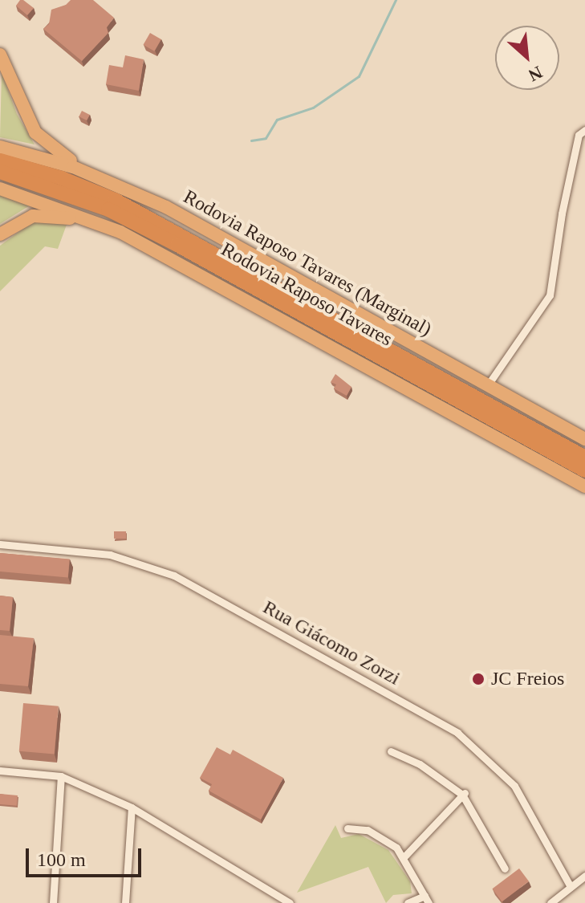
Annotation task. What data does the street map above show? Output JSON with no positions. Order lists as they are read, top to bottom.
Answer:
{
  "streets": {
    "highway": ["Rodovia Raposo Tavares (Marginal)", "Rodovia Raposo Tavares"],
    "street": ["Rua Giácomo Zorzi"]
  },
  "places": ["JC Freios"],
  "scale_bar": "100 m",
  "north": "bottom right"
}
